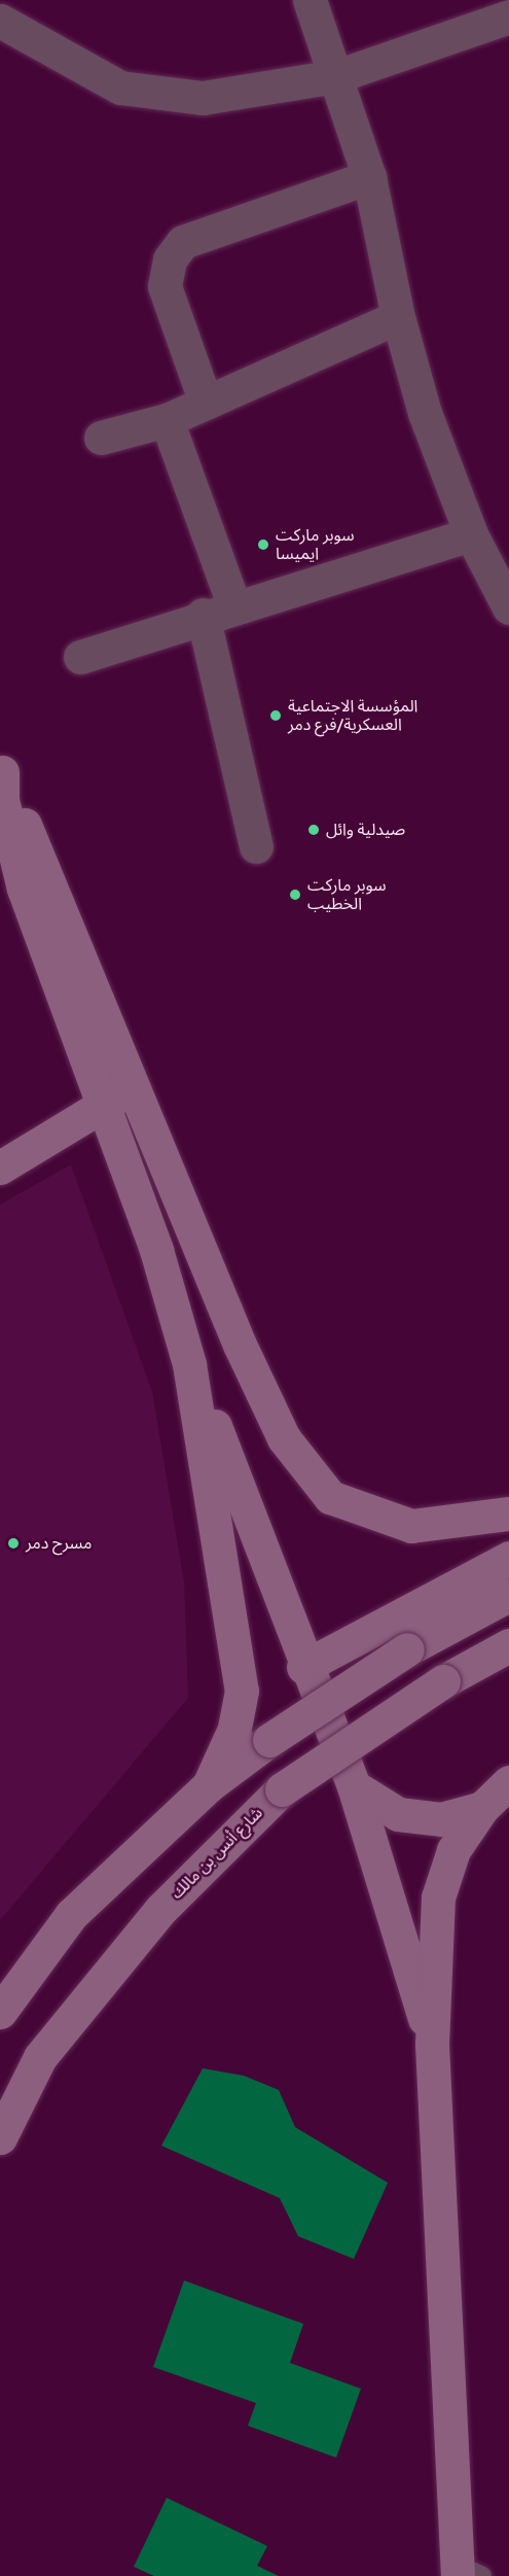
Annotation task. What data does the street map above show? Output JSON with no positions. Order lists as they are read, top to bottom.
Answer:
{
  "streets": {
    "street": ["شارع أنس بن مالك"]
  },
  "places": [
    "سوبر ماركت ايميسا",
    "المؤسسة الاجتماعية العسكرية/فرع دمر",
    "صيدلية وائل",
    "سوبر ماركت الخطيب",
    "مسرح دمر"
  ]
}
